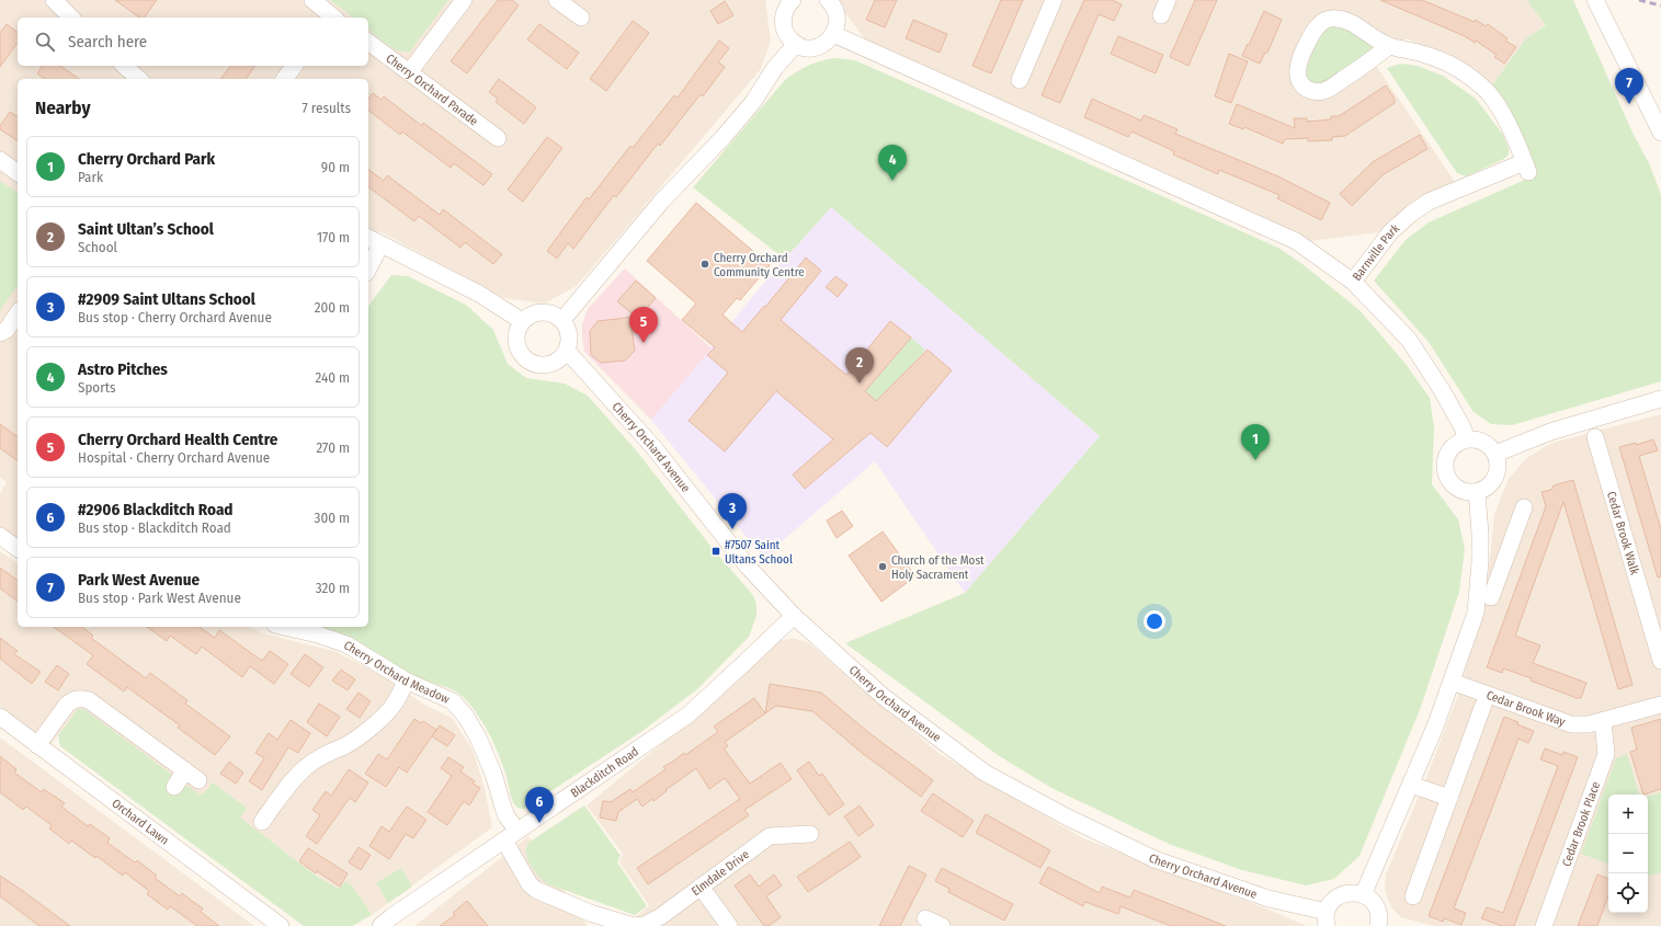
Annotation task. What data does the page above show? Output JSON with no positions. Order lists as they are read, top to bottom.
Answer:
{
  "streets": {
    "street": [
      "Cherry Orchard Parade",
      "Barnville Park",
      "Cherry Orchard Avenue",
      "Cedar Brook Walk",
      "Cherry Orchard Meadow",
      "Cedar Brook Way",
      "Blackditch Road",
      "Orchard Lawn",
      "Cedar Brook Place",
      "Elmdale Drive"
    ]
  },
  "crossings": [
    ["Cherry Orchard Avenue", "Blackditch Road"],
    ["Cherry Orchard Meadow", "Blackditch Road"],
    ["Cherry Orchard Meadow", "Elmdale Drive"],
    ["Cedar Brook Way", "Cedar Brook Place"],
    ["Blackditch Road", "Elmdale Drive"]
  ],
  "places": {
    "other": ["Cherry Orchard Community Centre", "Church of the Most Holy Sacrament"],
    "transit": ["#7507 Saint Ultans School"]
  },
  "page": {
    "search": "Search here",
    "pins": [
      "7",
      "4",
      "5",
      "2",
      "1",
      "3",
      "6"
    ],
    "heading": ["Nearby", "7 results"],
    "list": [
      {
        "mark": "1",
        "name": "Cherry Orchard Park",
        "note": "Park",
        "value": "90 m"
      },
      {
        "mark": "2",
        "name": "Saint Ultan’s School",
        "note": "School",
        "value": "170 m"
      },
      {
        "mark": "3",
        "name": "#2909 Saint Ultans School",
        "note": "Bus stop · Cherry Orchard Avenue",
        "value": "200 m"
      },
      {
        "mark": "4",
        "name": "Astro Pitches",
        "note": "Sports",
        "value": "240 m"
      },
      {
        "mark": "5",
        "name": "Cherry Orchard Health Centre",
        "note": "Hospital · Cherry Orchard Avenue",
        "value": "270 m"
      },
      {
        "mark": "6",
        "name": "#2906 Blackditch Road",
        "note": "Bus stop · Blackditch Road",
        "value": "300 m"
      },
      {
        "mark": "7",
        "name": "Park West Avenue",
        "note": "Bus stop · Park West Avenue",
        "value": "320 m"
      }
    ],
    "map_buttons": ["+", "−"]
  }
}
